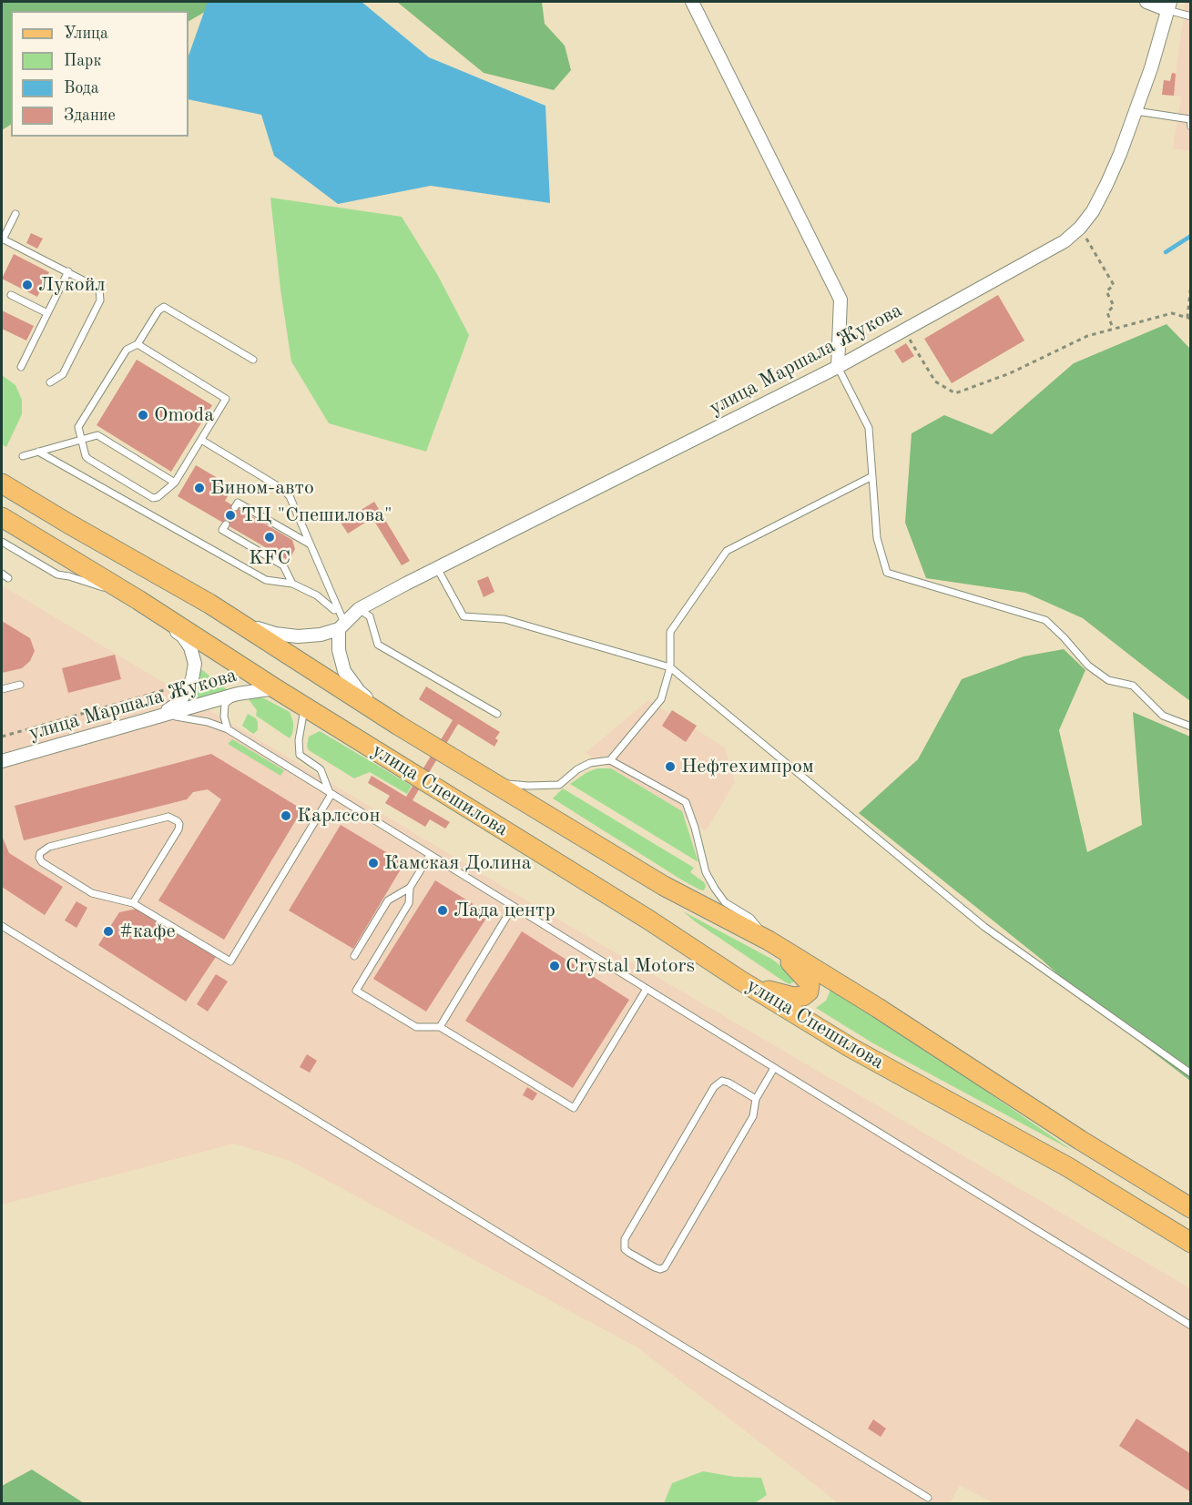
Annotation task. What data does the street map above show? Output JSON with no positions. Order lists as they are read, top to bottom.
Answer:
{
  "streets": {
    "main road": ["улица Спешилова"],
    "street": ["улица Маршала Жукова"]
  },
  "crossings": [
    ["улица Маршала Жукова", "улица Спешилова"]
  ],
  "places": [
    "Лукойл",
    "Omoda",
    "Бином-авто",
    "ТЦ \"Спешилова\"",
    "KFC",
    "Нефтехимпром",
    "Карлссон",
    "Камская Долина",
    "Лада центр",
    "#кафе",
    "Crystal Motors"
  ],
  "legend": [
    "Улица",
    "Парк",
    "Вода",
    "Здание"
  ]
}
